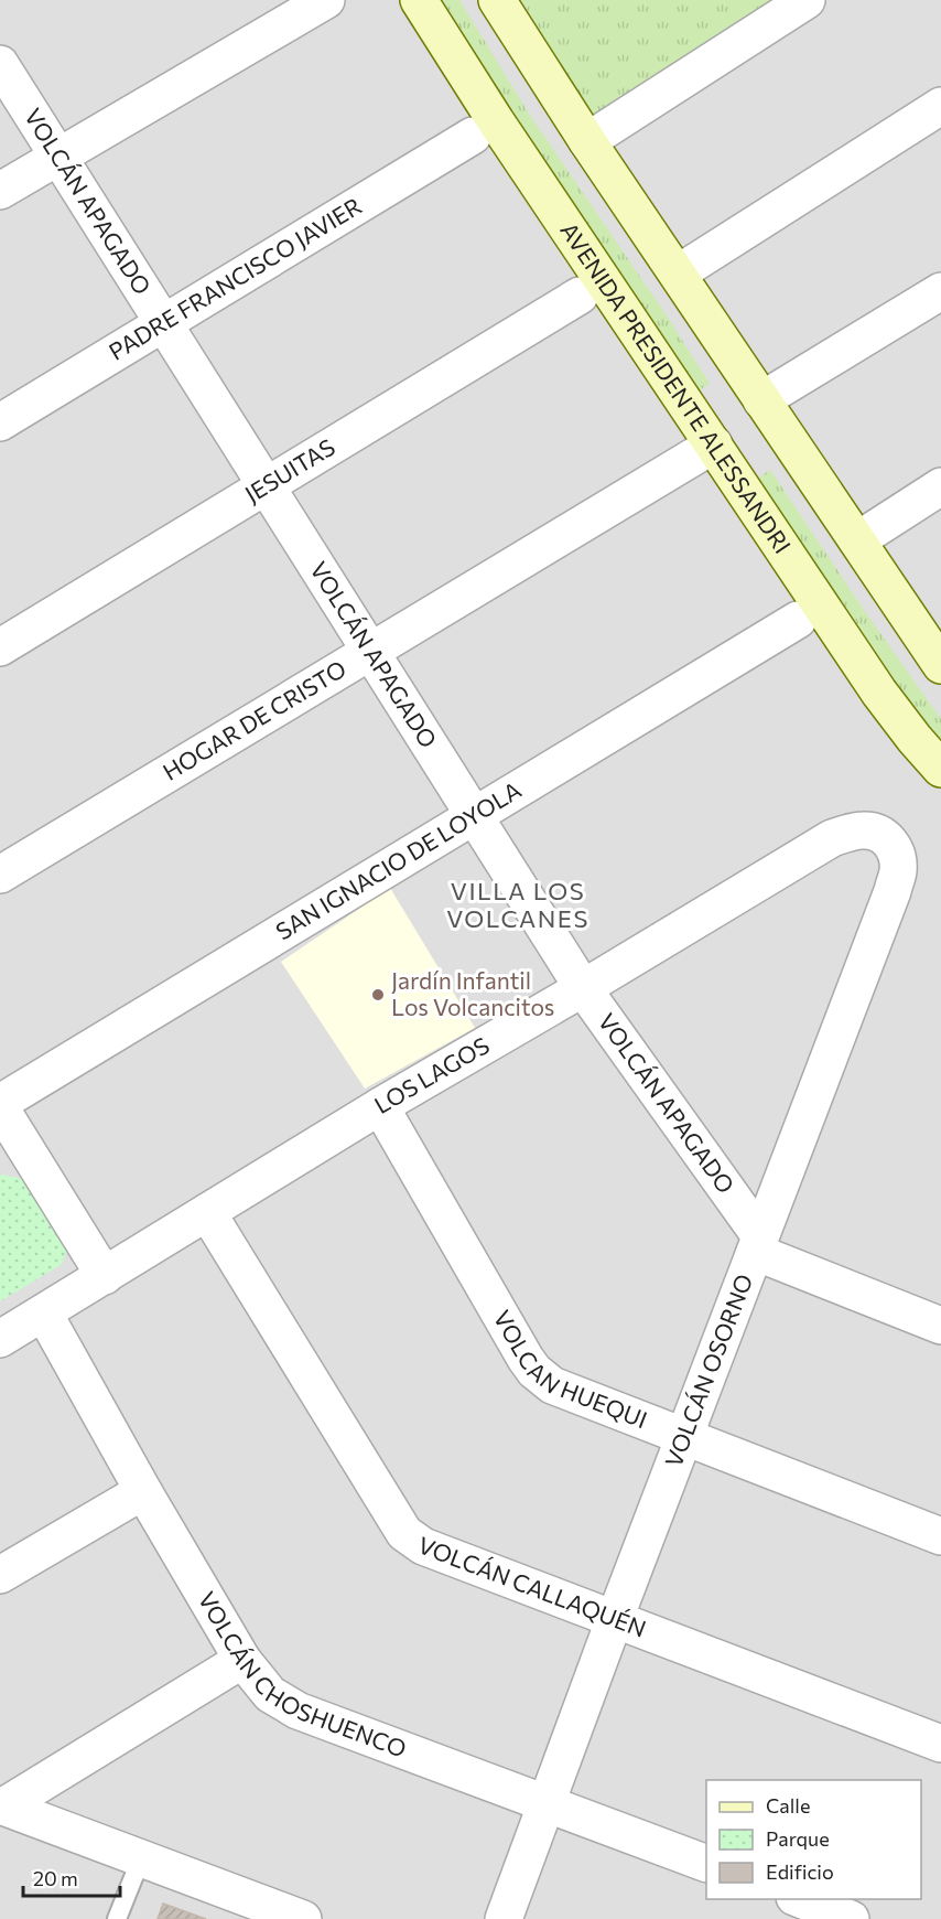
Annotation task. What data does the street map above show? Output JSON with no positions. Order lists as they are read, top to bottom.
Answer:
{
  "streets": {
    "main road": ["AVENIDA PRESIDENTE ALESSANDRI"],
    "street": [
      "VOLCÁN APAGADO",
      "PADRE FRANCISCO JAVIER",
      "JESUITAS",
      "HOGAR DE CRISTO",
      "SAN IGNACIO DE LOYOLA",
      "LOS LAGOS",
      "VOLCAN HUEQUI",
      "VOLCÁN OSORNO",
      "VOLCÁN CALLAQUÉN",
      "VOLCÁN CHOSHUENCO"
    ]
  },
  "crossings": [
    ["VOLCÁN APAGADO", "PADRE FRANCISCO JAVIER"],
    ["VOLCÁN APAGADO", "JESUITAS"],
    ["VOLCÁN APAGADO", "HOGAR DE CRISTO"],
    ["VOLCÁN APAGADO", "SAN IGNACIO DE LOYOLA"],
    ["VOLCÁN APAGADO", "LOS LAGOS"],
    ["VOLCÁN APAGADO", "VOLCÁN OSORNO"],
    ["AVENIDA PRESIDENTE ALESSANDRI", "HOGAR DE CRISTO"],
    ["LOS LAGOS", "VOLCAN HUEQUI"],
    ["LOS LAGOS", "VOLCÁN OSORNO"],
    ["LOS LAGOS", "VOLCÁN CALLAQUÉN"],
    ["LOS LAGOS", "VOLCÁN CHOSHUENCO"],
    ["VOLCAN HUEQUI", "VOLCÁN OSORNO"],
    ["VOLCÁN OSORNO", "VOLCÁN CALLAQUÉN"],
    ["VOLCÁN OSORNO", "VOLCÁN CHOSHUENCO"]
  ],
  "districts": ["VILLA LOS VOLCANES"],
  "places": ["Jardín Infantil Los Volcancitos"],
  "legend": ["Calle", "Parque", "Edificio"],
  "scale_bar": "20 m"
}
